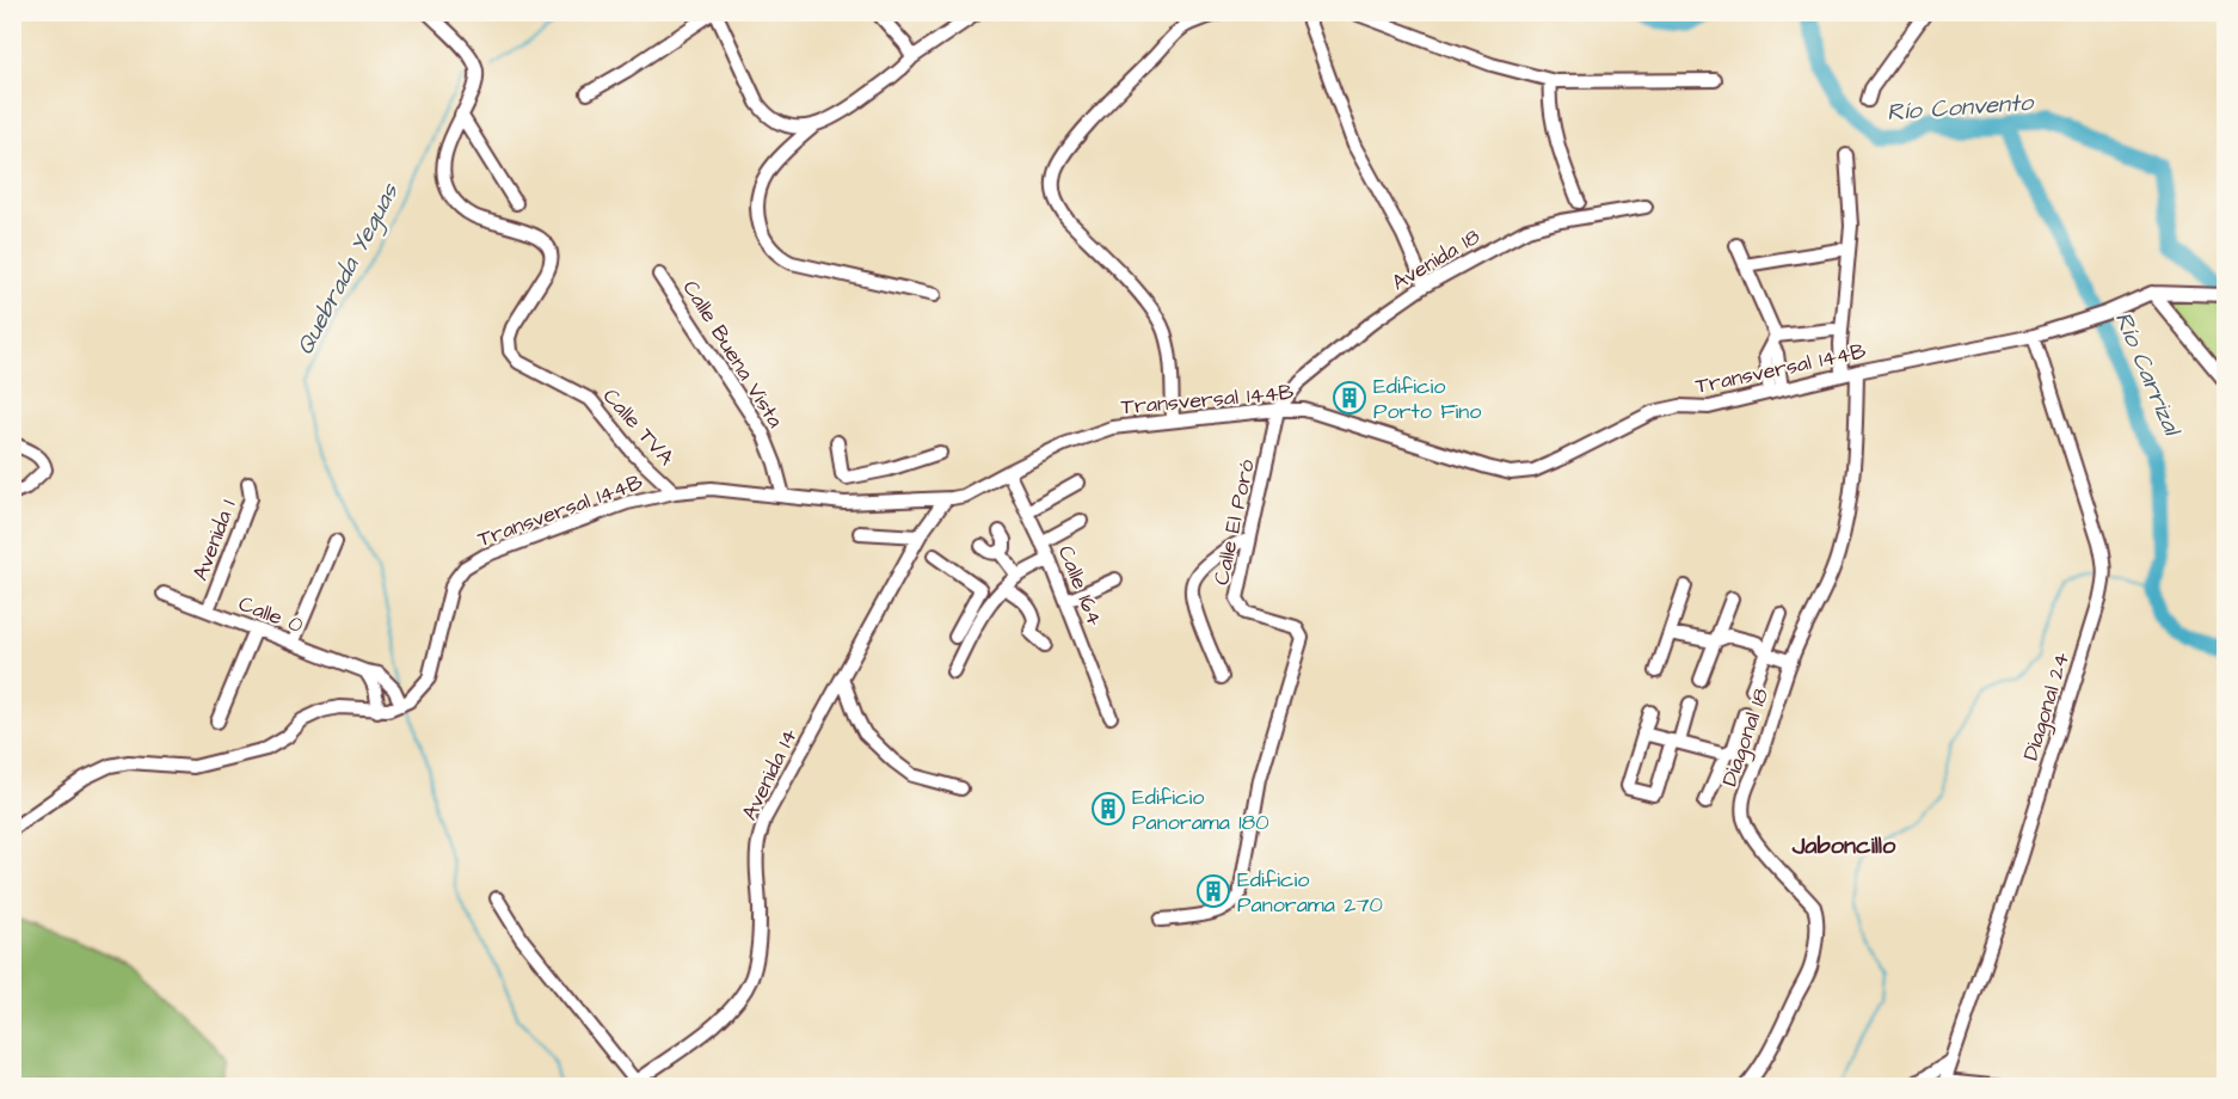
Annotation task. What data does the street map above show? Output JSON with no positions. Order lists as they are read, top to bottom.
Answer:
{
  "streets": {
    "street": [
      "Avenida 18",
      "Calle Buena Vista",
      "Transversal 144B",
      "Calle TVA",
      "Calle El Poró",
      "Avenida 1",
      "Calle 164",
      "Calle 0",
      "Diagonal 24",
      "Diagonal 18",
      "Avenida 14"
    ]
  },
  "crossings": [
    ["Avenida 18", "Transversal 144B"],
    ["Avenida 18", "Calle El Poró"],
    ["Calle Buena Vista", "Transversal 144B"],
    ["Transversal 144B", "Calle TVA"],
    ["Transversal 144B", "Calle El Poró"],
    ["Transversal 144B", "Calle 164"],
    ["Transversal 144B", "Calle 0"],
    ["Transversal 144B", "Diagonal 24"],
    ["Transversal 144B", "Diagonal 18"],
    ["Transversal 144B", "Avenida 14"],
    ["Avenida 1", "Calle 0"]
  ],
  "districts": ["Jaboncillo"],
  "water": ["Río Convento", "Quebrada Yeguas", "Río Carrizal"],
  "places": {
    "building": ["Edificio Porto Fino", "Edificio Panorama 180", "Edificio Panorama 270"]
  }
}
